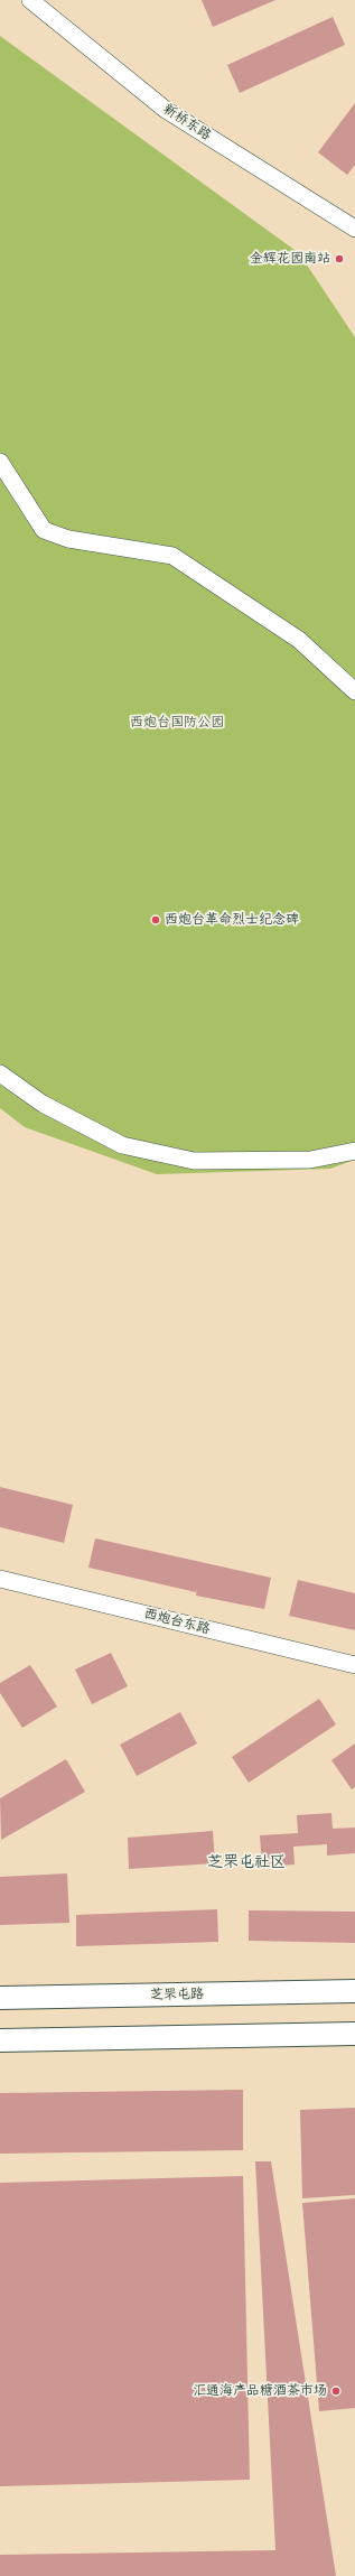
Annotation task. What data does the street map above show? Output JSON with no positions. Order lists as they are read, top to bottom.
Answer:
{
  "streets": {
    "main road": ["芝罘屯路"],
    "street": ["新桥东路", "西炮台东路"]
  },
  "districts": ["芝罘屯社区"],
  "parks": ["西炮台国防公园"],
  "places": ["金辉花园南站", "西炮台革命烈士纪念碑", "汇通海产品糖酒茶市场"]
}
